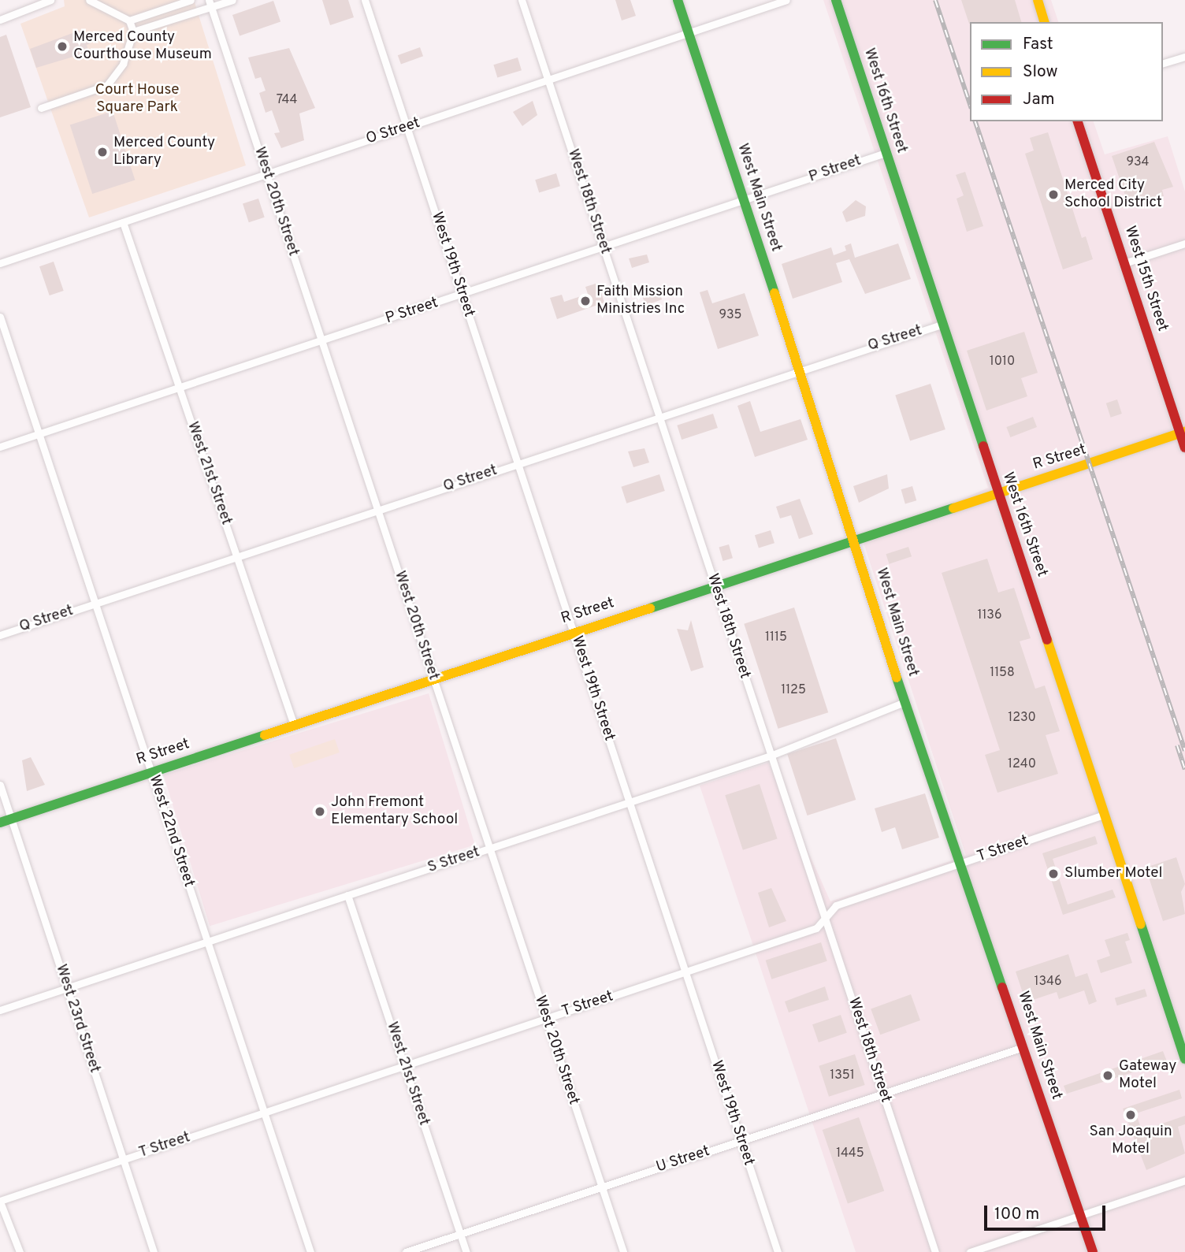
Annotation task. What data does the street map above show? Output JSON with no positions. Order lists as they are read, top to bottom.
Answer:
{
  "streets": {
    "street": [
      "West 16th Street",
      "O Street",
      "P Street",
      "West Main Street",
      "West 20th Street",
      "West 18th Street",
      "West 19th Street",
      "West 15th Street",
      "Q Street",
      "R Street",
      "West 21st Street",
      "West 22nd Street",
      "T Street",
      "S Street",
      "West 23rd Street",
      "U Street"
    ]
  },
  "crossings": [
    ["West 16th Street", "P Street"],
    ["West 16th Street", "Q Street"],
    ["West 16th Street", "R Street"],
    ["West 16th Street", "T Street"],
    ["O Street", "West Main Street"],
    ["O Street", "West 20th Street"],
    ["O Street", "West 18th Street"],
    ["O Street", "West 19th Street"],
    ["O Street", "West 21st Street"],
    ["P Street", "West Main Street"],
    ["P Street", "West 20th Street"],
    ["P Street", "West 18th Street"],
    ["P Street", "West 19th Street"],
    ["P Street", "West 21st Street"],
    ["P Street", "West 22nd Street"],
    ["West Main Street", "Q Street"],
    ["West Main Street", "R Street"],
    ["West Main Street", "T Street"],
    ["West Main Street", "S Street"],
    ["West Main Street", "U Street"],
    ["West 20th Street", "Q Street"],
    ["West 20th Street", "R Street"],
    ["West 20th Street", "T Street"],
    ["West 20th Street", "S Street"],
    ["West 20th Street", "U Street"],
    ["West 18th Street", "Q Street"],
    ["West 18th Street", "R Street"],
    ["West 18th Street", "T Street"],
    ["West 18th Street", "S Street"],
    ["West 18th Street", "U Street"],
    ["West 19th Street", "Q Street"],
    ["West 19th Street", "R Street"],
    ["West 19th Street", "T Street"],
    ["West 19th Street", "S Street"],
    ["West 19th Street", "U Street"],
    ["West 15th Street", "R Street"],
    ["Q Street", "West 21st Street"],
    ["Q Street", "West 22nd Street"],
    ["R Street", "West 21st Street"],
    ["R Street", "West 22nd Street"],
    ["R Street", "West 23rd Street"],
    ["West 21st Street", "T Street"],
    ["West 21st Street", "S Street"],
    ["West 21st Street", "U Street"],
    ["West 22nd Street", "T Street"],
    ["West 22nd Street", "S Street"],
    ["T Street", "West 23rd Street"],
    ["S Street", "West 23rd Street"]
  ],
  "parks": ["Court House Square Park"],
  "places": [
    "Merced County Courthouse Museum",
    "Merced County Library",
    "Merced City School District",
    "Faith Mission Ministries Inc",
    "John Fremont Elementary School",
    "Slumber Motel",
    "Gateway Motel",
    "San Joaquin Motel"
  ],
  "house_numbers": [
    "744",
    "934",
    "935",
    "1010",
    "1136",
    "1115",
    "1158",
    "1125",
    "1230",
    "1240",
    "1346",
    "1351",
    "1445"
  ],
  "legend": ["Fast", "Slow", "Jam"],
  "scale_bar": "100 m"
}
